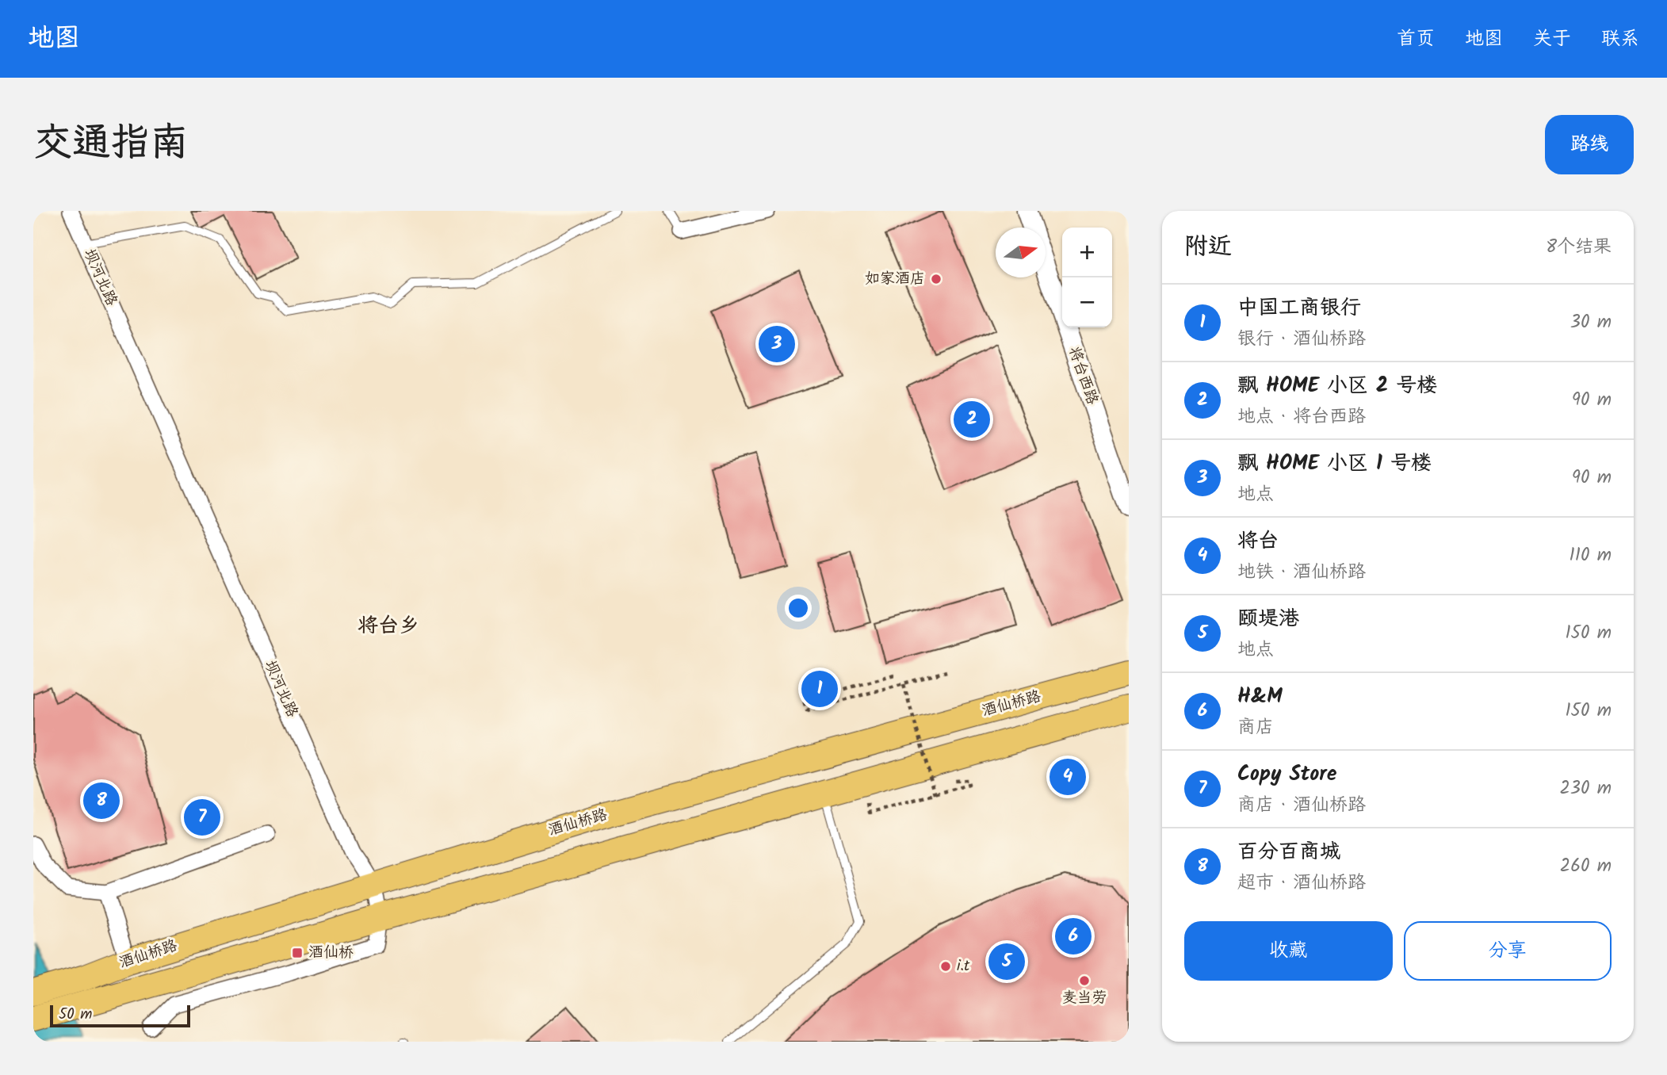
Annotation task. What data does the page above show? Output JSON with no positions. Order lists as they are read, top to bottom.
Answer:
{
  "streets": {
    "main road": ["酒仙桥路"],
    "street": ["坝河北路", "将台西路"]
  },
  "crossings": [
    ["坝河北路", "酒仙桥路"]
  ],
  "districts": ["将台乡"],
  "places": {
    "other": ["如家酒店", "i.t", "麦当劳"],
    "transit": ["酒仙桥"]
  },
  "scale_bar": "50 m",
  "north": "right",
  "page": {
    "header": "地图",
    "nav": [
      "首页",
      "地图",
      "关于",
      "联系"
    ],
    "title": "交通指南",
    "buttons": [
      "路线",
      ["收藏", "分享"]
    ],
    "heading": ["附近", "8个结果"],
    "map_buttons": ["+", "−"],
    "list": [
      {
        "mark": "1",
        "name": "中国工商银行",
        "note": "银行 · 酒仙桥路",
        "value": "30 m"
      },
      {
        "mark": "2",
        "name": "飘 HOME 小区 2 号楼",
        "note": "地点 · 将台西路",
        "value": "90 m"
      },
      {
        "mark": "3",
        "name": "飘 HOME 小区 1 号楼",
        "note": "地点",
        "value": "90 m"
      },
      {
        "mark": "4",
        "name": "将台",
        "note": "地铁 · 酒仙桥路",
        "value": "110 m"
      },
      {
        "mark": "5",
        "name": "颐堤港",
        "note": "地点",
        "value": "150 m"
      },
      {
        "mark": "6",
        "name": "H&M",
        "note": "商店",
        "value": "150 m"
      },
      {
        "mark": "7",
        "name": "Copy Store",
        "note": "商店 · 酒仙桥路",
        "value": "230 m"
      },
      {
        "mark": "8",
        "name": "百分百商城",
        "note": "超市 · 酒仙桥路",
        "value": "260 m"
      }
    ],
    "pins": [
      "3",
      "2",
      "1",
      "4",
      "8",
      "7",
      "6",
      "5"
    ],
    "scale": "50 m"
  }
}
